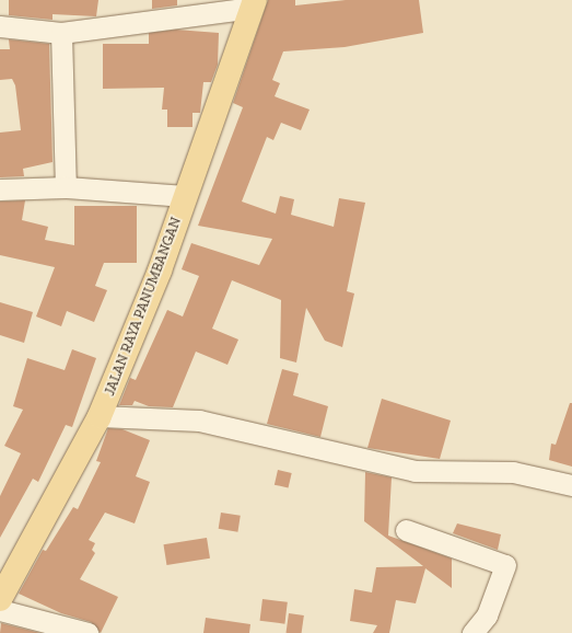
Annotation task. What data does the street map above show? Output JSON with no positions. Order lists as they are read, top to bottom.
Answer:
{
  "streets": {
    "main road": ["JALAN RAYA PANUMBANGAN"]
  }
}
